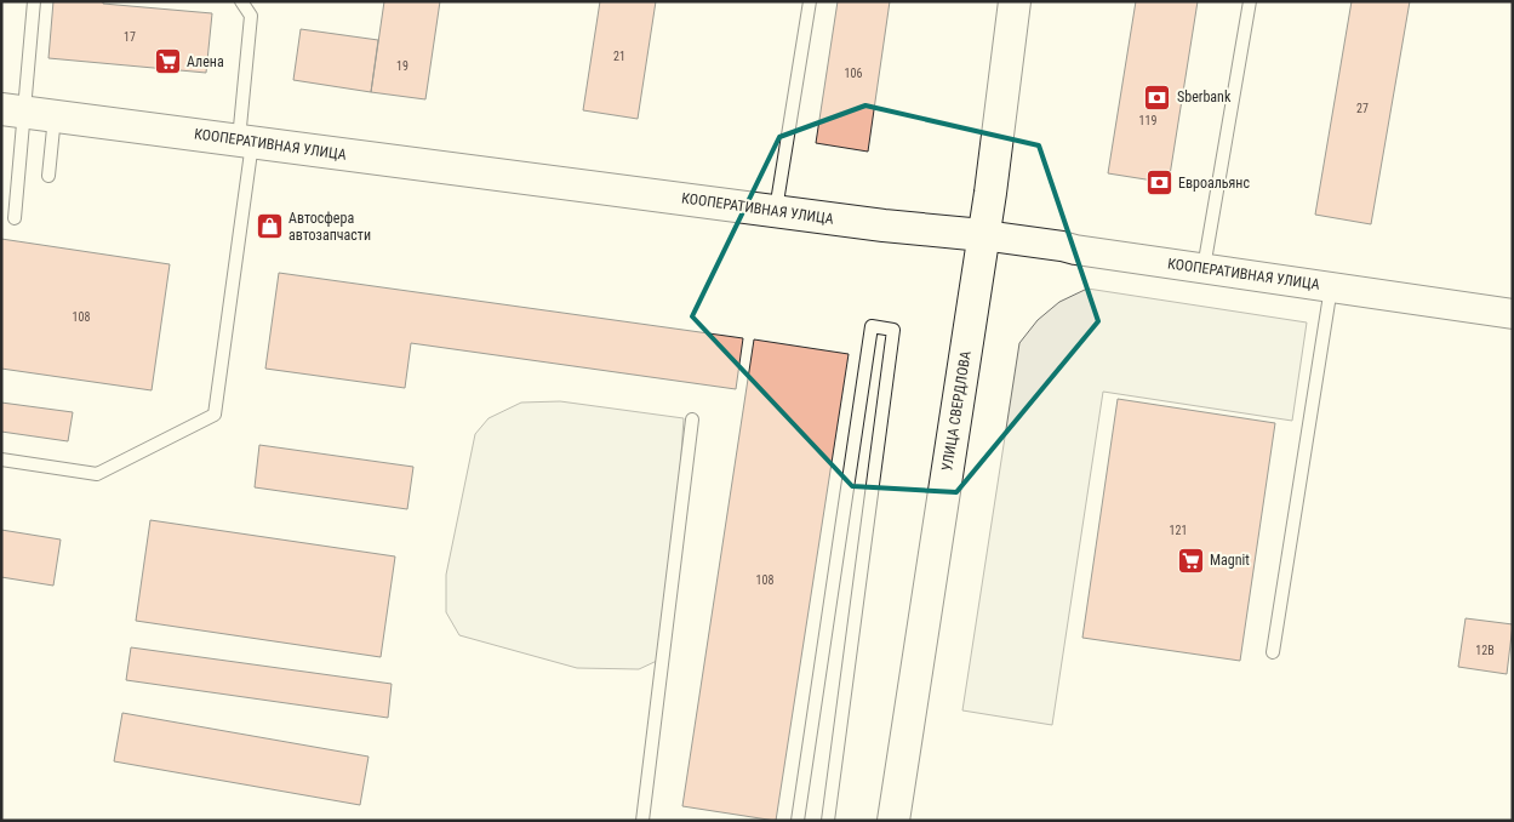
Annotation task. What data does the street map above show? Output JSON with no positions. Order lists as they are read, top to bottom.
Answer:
{
  "streets": {
    "main road": ["КООПЕРАТИВНАЯ УЛИЦА", "УЛИЦА СВЕРДЛОВА"]
  },
  "crossings": [
    ["КООПЕРАТИВНАЯ УЛИЦА", "УЛИЦА СВЕРДЛОВА"]
  ],
  "places": {
    "supermarket": ["Алена", "Magnit"],
    "bank": ["Sberbank", "Евроальянс"],
    "shop": ["Автосфера автозапчасти"]
  },
  "house_numbers": [
    "17",
    "21",
    "19",
    "106",
    "27",
    "119",
    "108",
    "121",
    "108",
    "12В"
  ]
}
